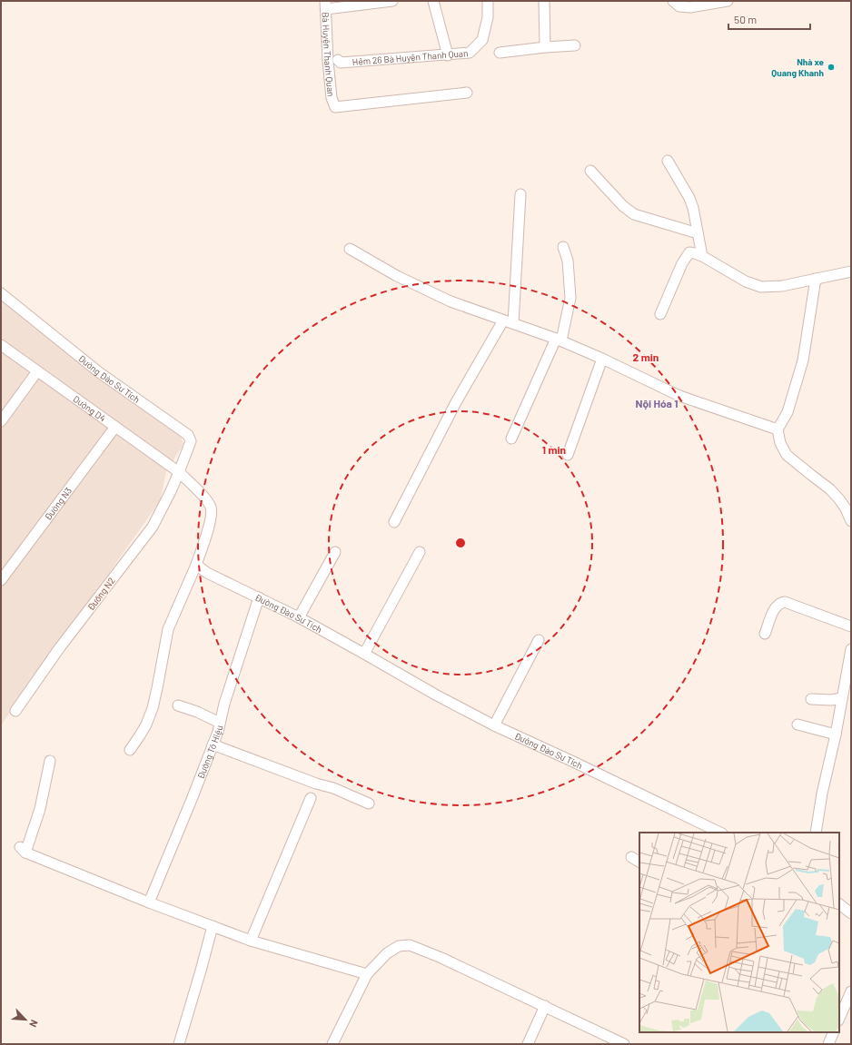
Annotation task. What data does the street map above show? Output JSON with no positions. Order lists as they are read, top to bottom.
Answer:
{
  "streets": {
    "street": [
      "Bà Huyện Thanh Quan",
      "Hẻm 26 Bà Huyện Thanh Quan",
      "Đường Đào Sư Tích",
      "Dường D4",
      "Đường N3",
      "Đướng N2",
      "Đường Tô Hiệu"
    ]
  },
  "crossings": [
    ["Đường Đào Sư Tích", "Dường D4"],
    ["Đường Đào Sư Tích", "Đướng N2"],
    ["Đường Đào Sư Tích", "Đường Tô Hiệu"],
    ["Dường D4", "Đường N3"],
    ["Dường D4", "Đướng N2"]
  ],
  "districts": ["Nội Hóa 1"],
  "places": ["Nhà xe Quang Khanh"],
  "scale_bar": "50 m",
  "north": "bottom right",
  "rings": ["2 min", "1 min"]
}
